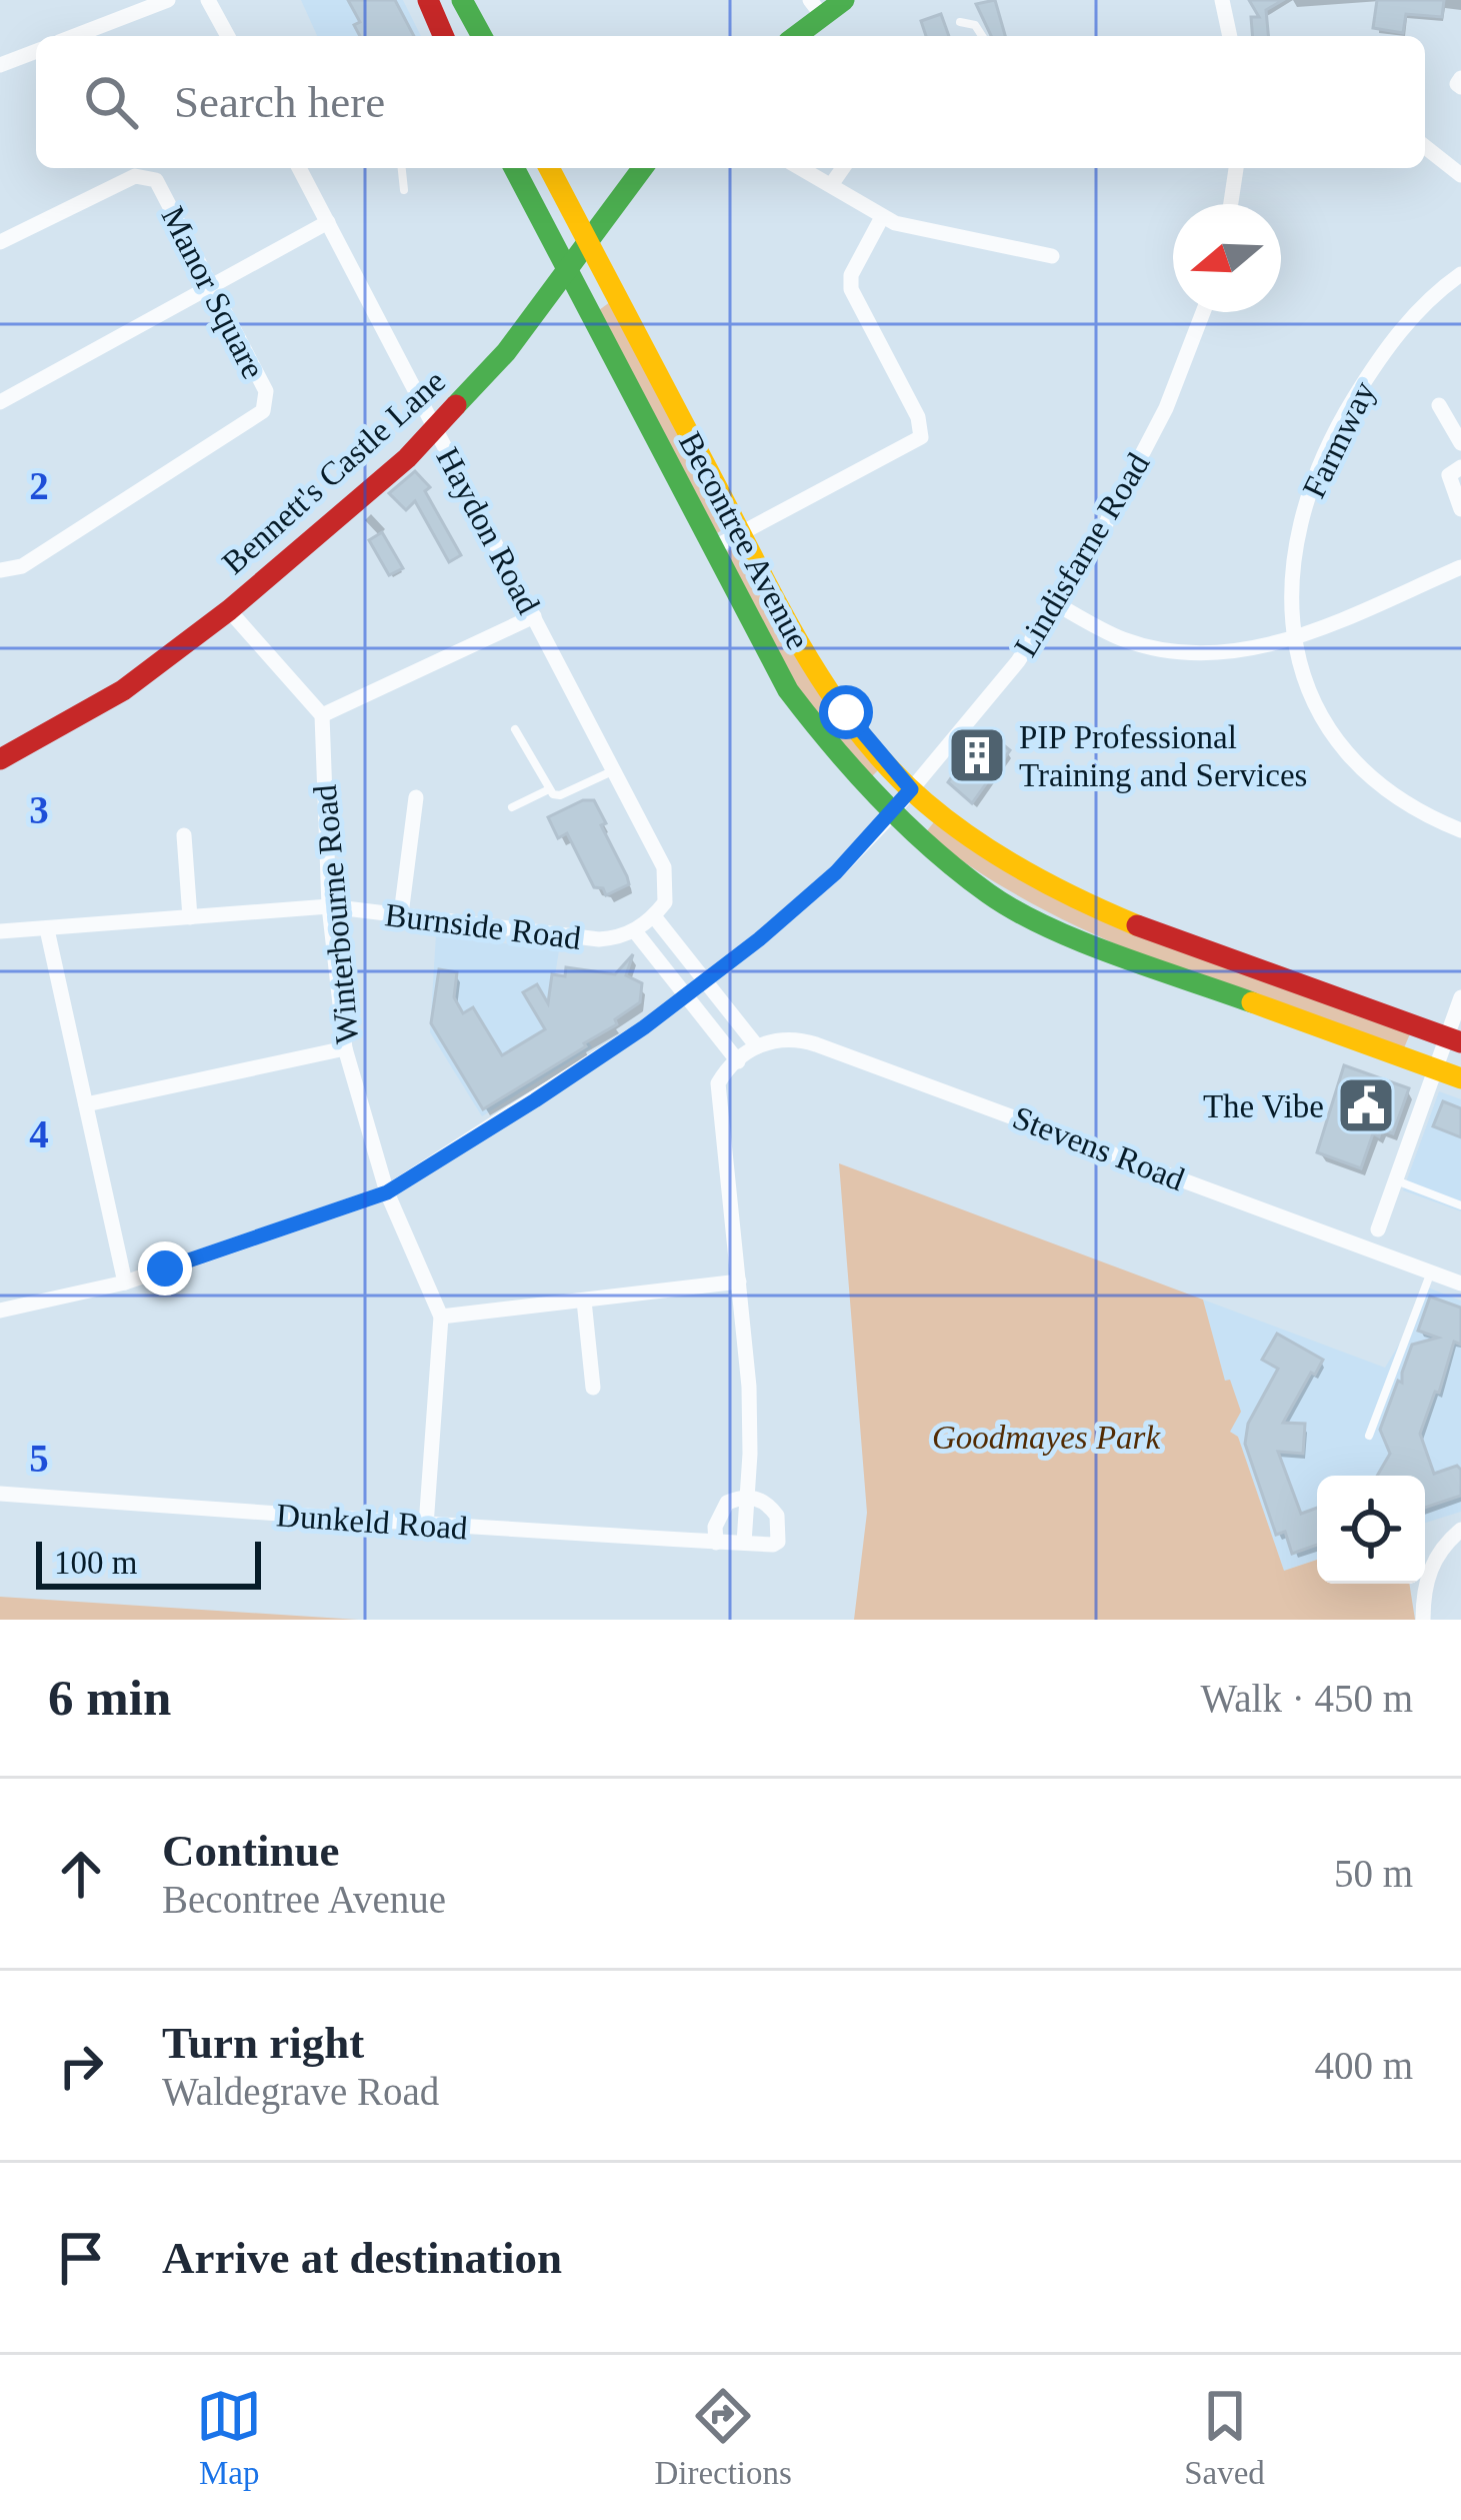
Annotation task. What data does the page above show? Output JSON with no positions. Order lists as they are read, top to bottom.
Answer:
{
  "streets": {
    "street": [
      "Manor Square",
      "Farmway",
      "Bennett's Castle Lane",
      "Haydon Road",
      "Becontree Avenue",
      "Lindisfarne Road",
      "Winterbourne Road",
      "Burnside Road",
      "Stevens Road",
      "Dunkeld Road"
    ]
  },
  "crossings": [
    ["Bennett's Castle Lane", "Haydon Road"],
    ["Bennett's Castle Lane", "Becontree Avenue"],
    ["Becontree Avenue", "Lindisfarne Road"],
    ["Lindisfarne Road", "Winterbourne Road"],
    ["Winterbourne Road", "Burnside Road"],
    ["Winterbourne Road", "Dunkeld Road"]
  ],
  "parks": ["Goodmayes Park"],
  "places": {
    "building": ["PIP Professional Training and Services"],
    "public building": ["The Vibe"]
  },
  "scale_bar": "100 m",
  "north": "left",
  "page": {
    "search": "Search here",
    "scale": "100 m",
    "heading": ["6 min", "Walk · 450 m"],
    "list": [
      ["Continue", "Becontree Avenue", "50 m"],
      ["Turn right", "Waldegrave Road", "400 m"],
      "Arrive at destination"
    ],
    "nav": ["Map", "Directions", "Saved"]
  },
  "grid": {
    "rows": [
      "2",
      "3",
      "4",
      "5"
    ]
  }
}
